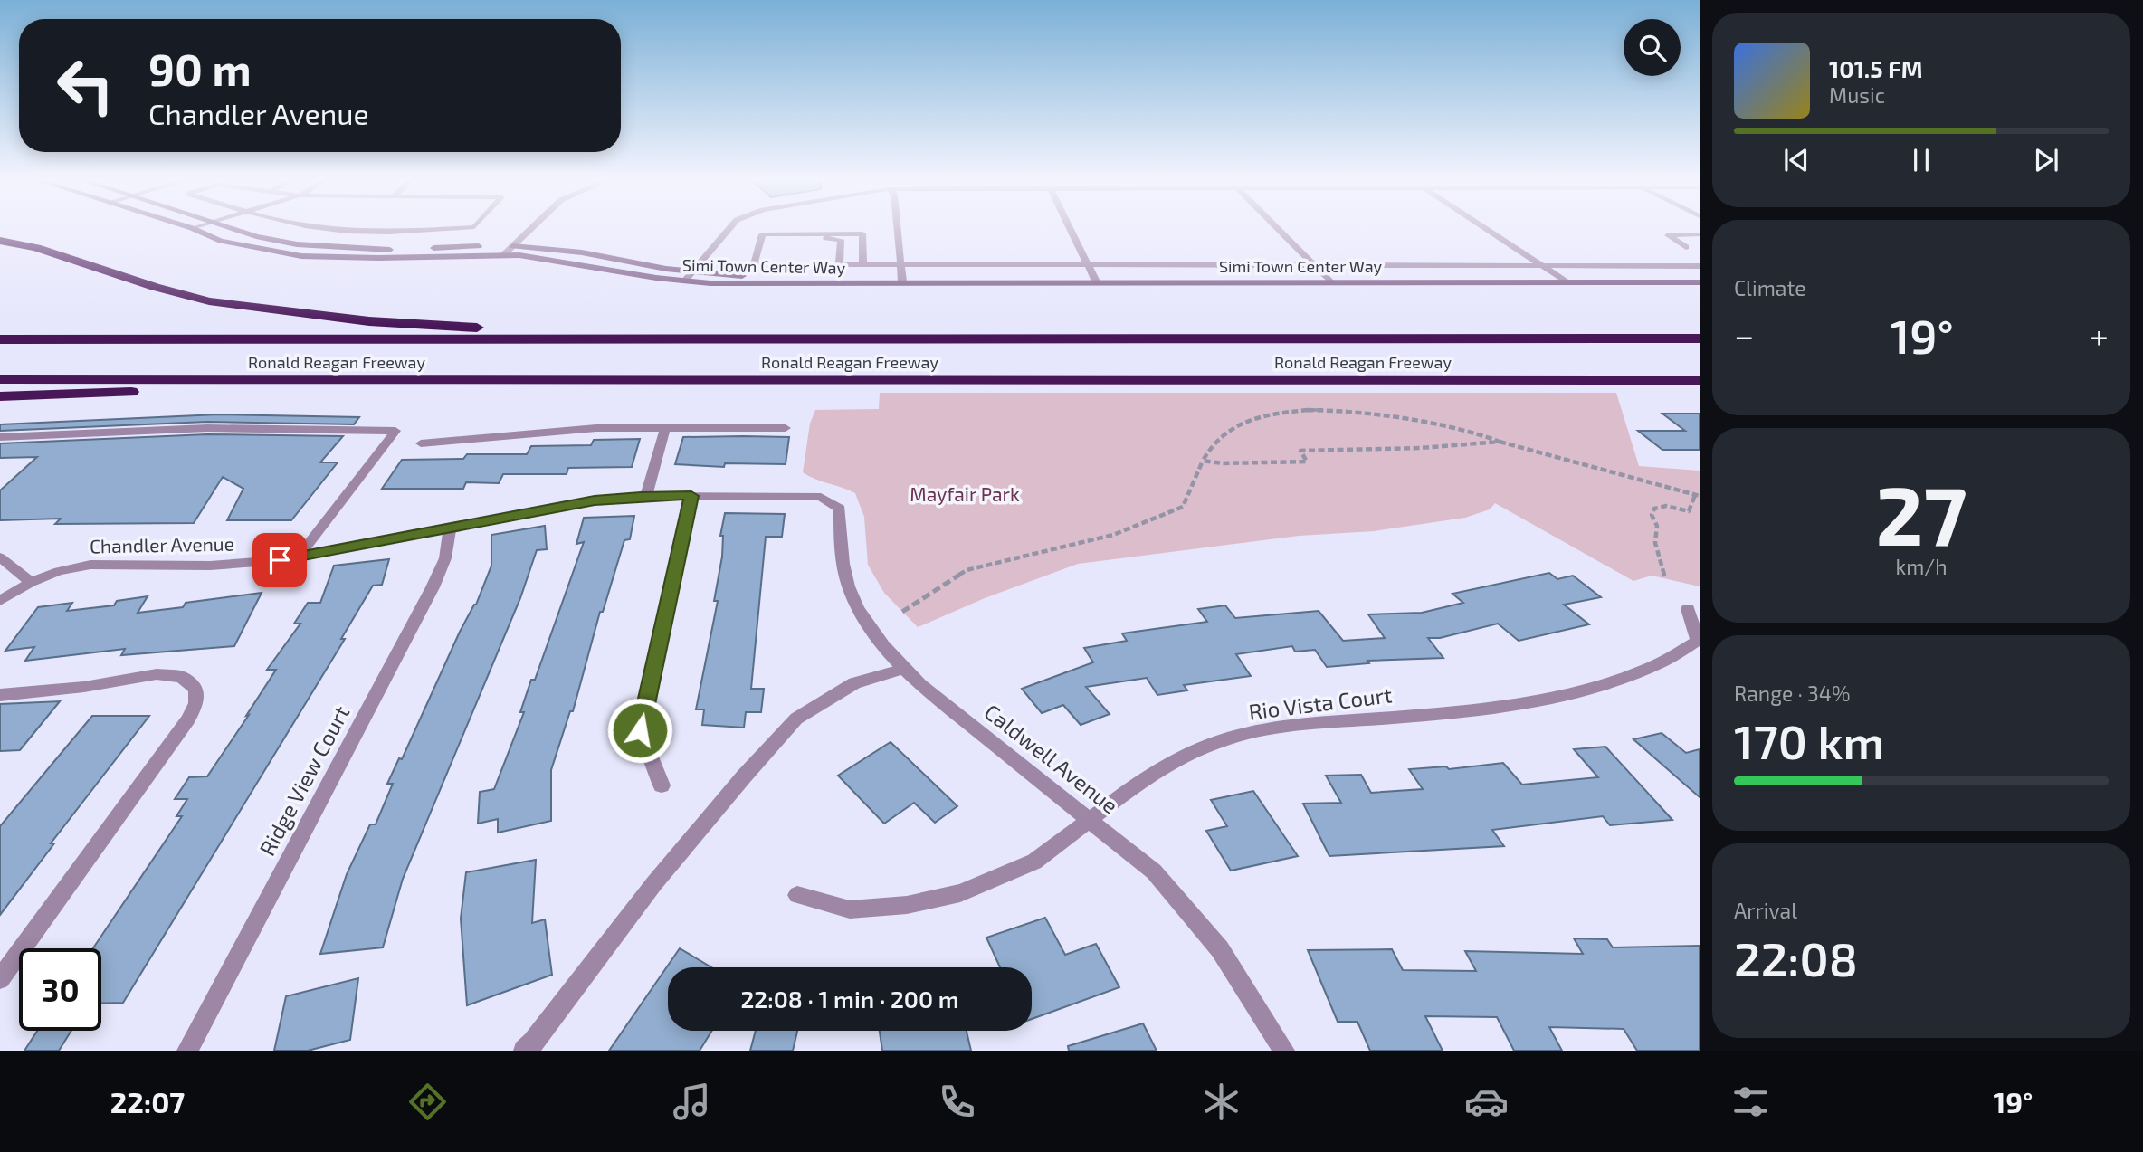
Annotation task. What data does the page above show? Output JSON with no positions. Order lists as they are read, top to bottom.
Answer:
{
  "streets": {
    "highway": ["Ronald Reagan Freeway"],
    "street": [
      "Simi Town Center Way",
      "Chandler Avenue",
      "Rio Vista Court",
      "Caldwell Avenue",
      "Ridge View Court"
    ]
  },
  "crossings": [
    ["Chandler Avenue", "Caldwell Avenue"],
    ["Chandler Avenue", "Ridge View Court"],
    ["Rio Vista Court", "Caldwell Avenue"]
  ],
  "parks": ["Mayfair Park"],
  "page": {
    "turn": ["90 m", "Chandler Avenue"],
    "song": ["101.5 FM", "Music"],
    "tile": [
      "Climate",
      ["27", "km/h"],
      ["Range · 34%", "170 km"],
      ["Arrival", "22:08"]
    ],
    "heat": ["−", "19°", "+"],
    "limit": "30",
    "trip": "22:08 · 1 min · 200 m",
    "tabs": ["22:07", "19°"]
  }
}
